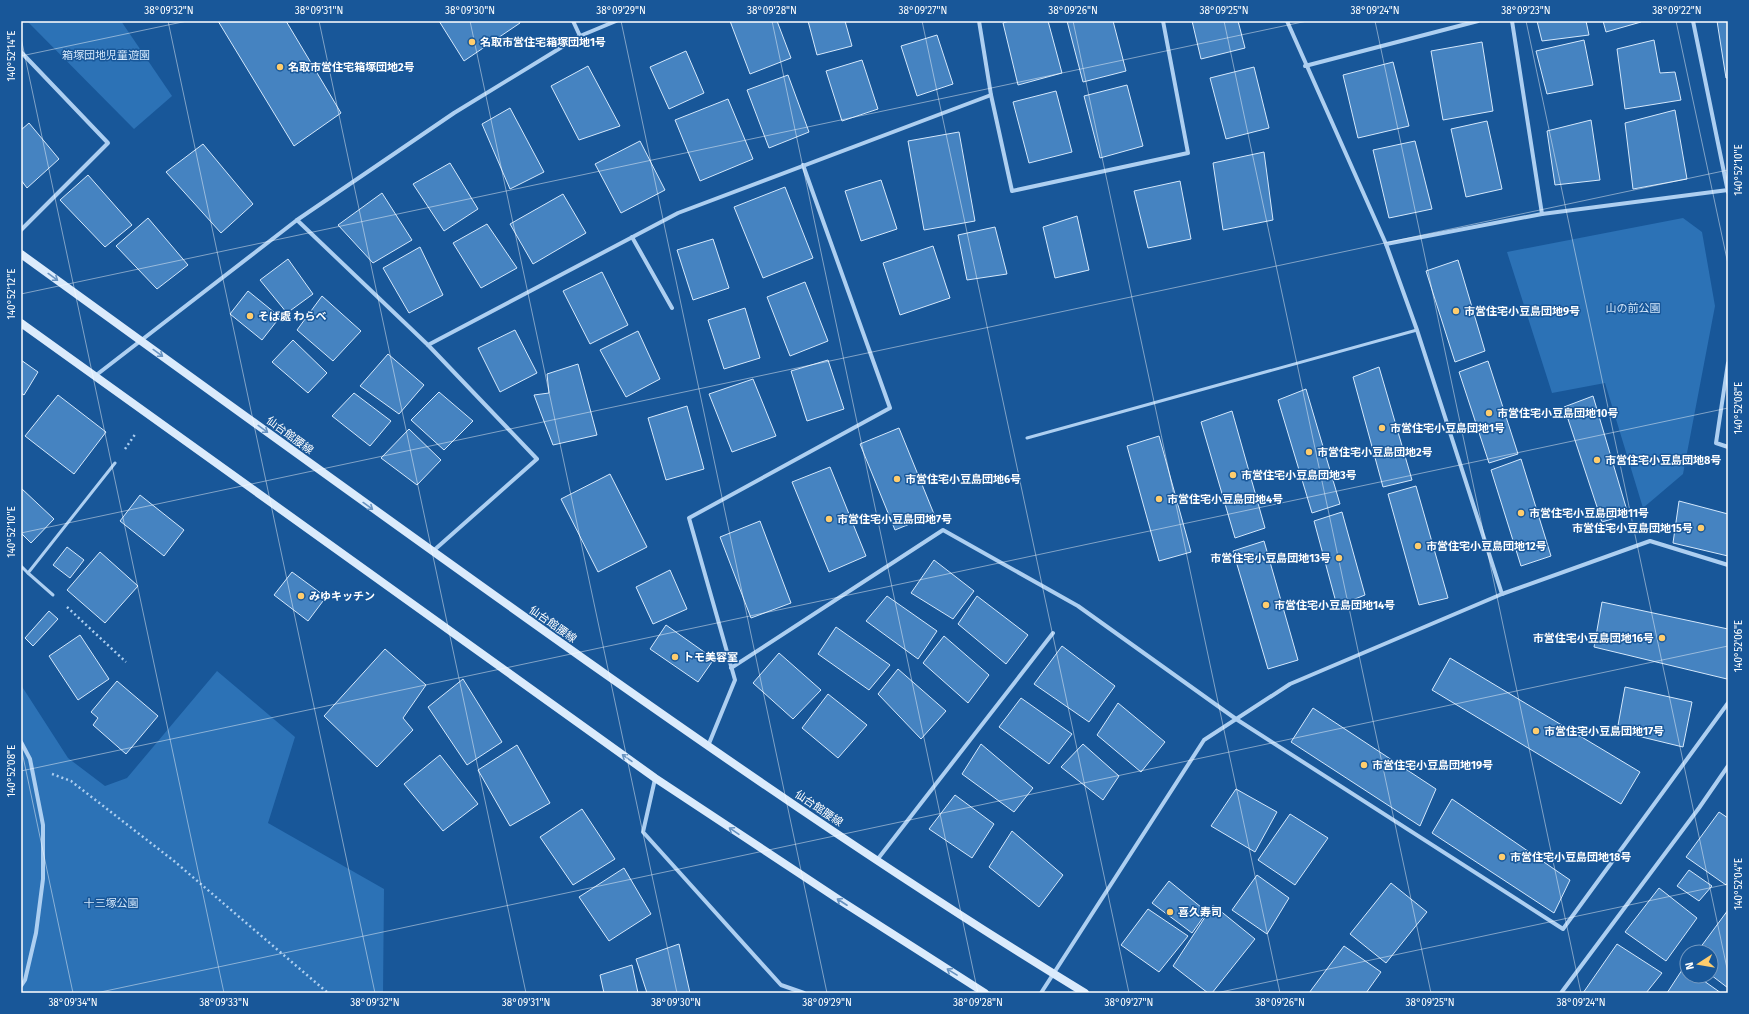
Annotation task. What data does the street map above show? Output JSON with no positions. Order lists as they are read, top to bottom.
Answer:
{
  "streets": {
    "main road": ["仙台館腰線"]
  },
  "parks": ["箱塚団地児童遊園", "山の前公園", "十三塚公園"],
  "places": [
    "名取市営住宅箱塚団地1号",
    "名取市営住宅箱塚団地2号",
    "市営住宅小豆島団地9号",
    "そば處 わらべ",
    "市営住宅小豆島団地10号",
    "市営住宅小豆島団地1号",
    "市営住宅小豆島団地2号",
    "市営住宅小豆島団地8号",
    "市営住宅小豆島団地3号",
    "市営住宅小豆島団地6号",
    "市営住宅小豆島団地4号",
    "市営住宅小豆島団地11号",
    "市営住宅小豆島団地7号",
    "市営住宅小豆島団地15号",
    "市営住宅小豆島団地12号",
    "市営住宅小豆島団地13号",
    "みゆキッチン",
    "市営住宅小豆島団地14号",
    "市営住宅小豆島団地16号",
    "トモ美容室",
    "市営住宅小豆島団地17号",
    "市営住宅小豆島団地19号",
    "市営住宅小豆島団地18号",
    "喜久寿司"
  ],
  "north": "left",
  "coordinates": [
    "38°09'32\"N",
    "38°09'31\"N",
    "38°09'30\"N",
    "38°09'29\"N",
    "38°09'28\"N",
    "38°09'27\"N",
    "38°09'26\"N",
    "38°09'25\"N",
    "38°09'24\"N",
    "38°09'23\"N",
    "38°09'22\"N",
    "140°52'14\"E",
    "140°52'10\"E",
    "140°52'12\"E",
    "140°52'08\"E",
    "140°52'06\"E",
    "140°52'04\"E",
    "38°09'34\"N",
    "38°09'33\"N"
  ]
}
